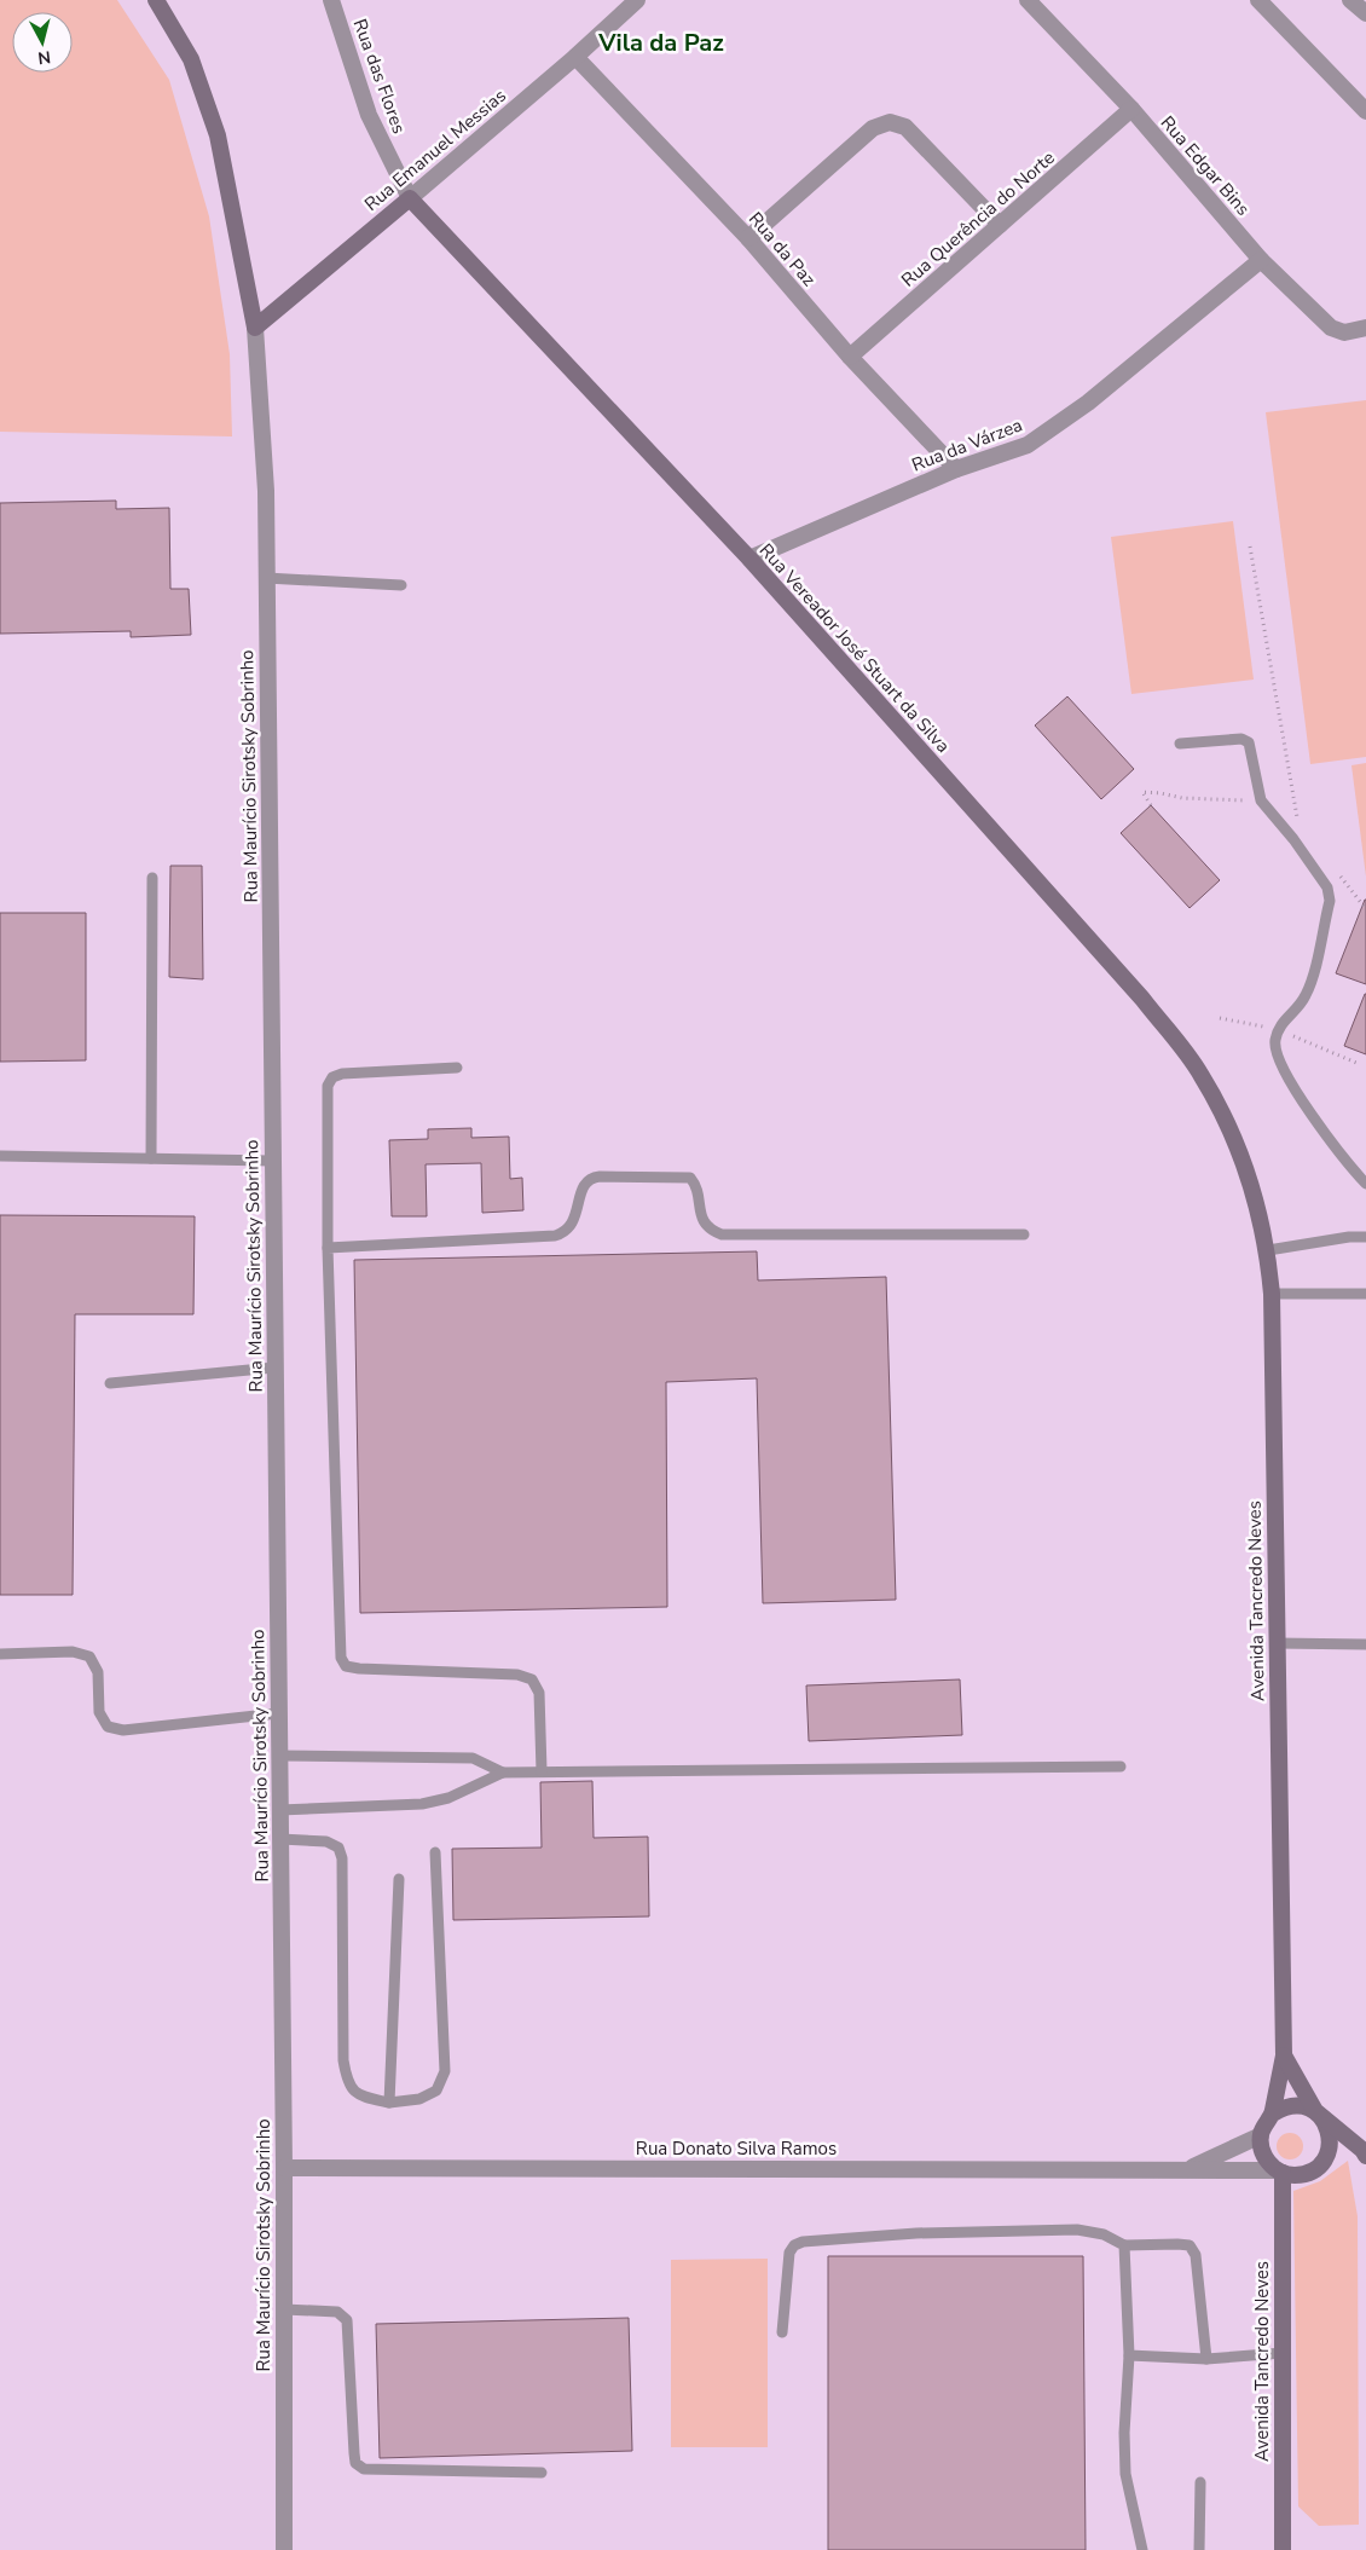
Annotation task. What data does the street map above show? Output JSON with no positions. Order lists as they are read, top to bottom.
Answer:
{
  "streets": {
    "main road": [
      "Rua Emanuel Messias",
      "Rua Vereador José Stuart da Silva",
      "Rua Maurício Sirotsky Sobrinho",
      "Avenida Tancredo Neves"
    ],
    "street": [
      "Rua das Flores",
      "Rua Edgar Bins",
      "Rua Querência do Norte",
      "Rua da Paz",
      "Rua da Várzea",
      "Rua Donato Silva Ramos"
    ]
  },
  "crossings": [
    ["Rua das Flores", "Rua Emanuel Messias"],
    ["Rua das Flores", "Rua Vereador José Stuart da Silva"],
    ["Rua Emanuel Messias", "Rua da Paz"],
    ["Rua Emanuel Messias", "Rua Vereador José Stuart da Silva"],
    ["Rua Emanuel Messias", "Rua Maurício Sirotsky Sobrinho"],
    ["Rua Edgar Bins", "Rua Querência do Norte"],
    ["Rua Edgar Bins", "Rua da Várzea"],
    ["Rua Querência do Norte", "Rua da Paz"],
    ["Rua da Paz", "Rua da Várzea"],
    ["Rua da Várzea", "Rua Vereador José Stuart da Silva"],
    ["Rua Vereador José Stuart da Silva", "Avenida Tancredo Neves"],
    ["Rua Maurício Sirotsky Sobrinho", "Rua Donato Silva Ramos"],
    ["Avenida Tancredo Neves", "Rua Donato Silva Ramos"]
  ],
  "districts": ["Vila da Paz"],
  "north": "bottom"
}
